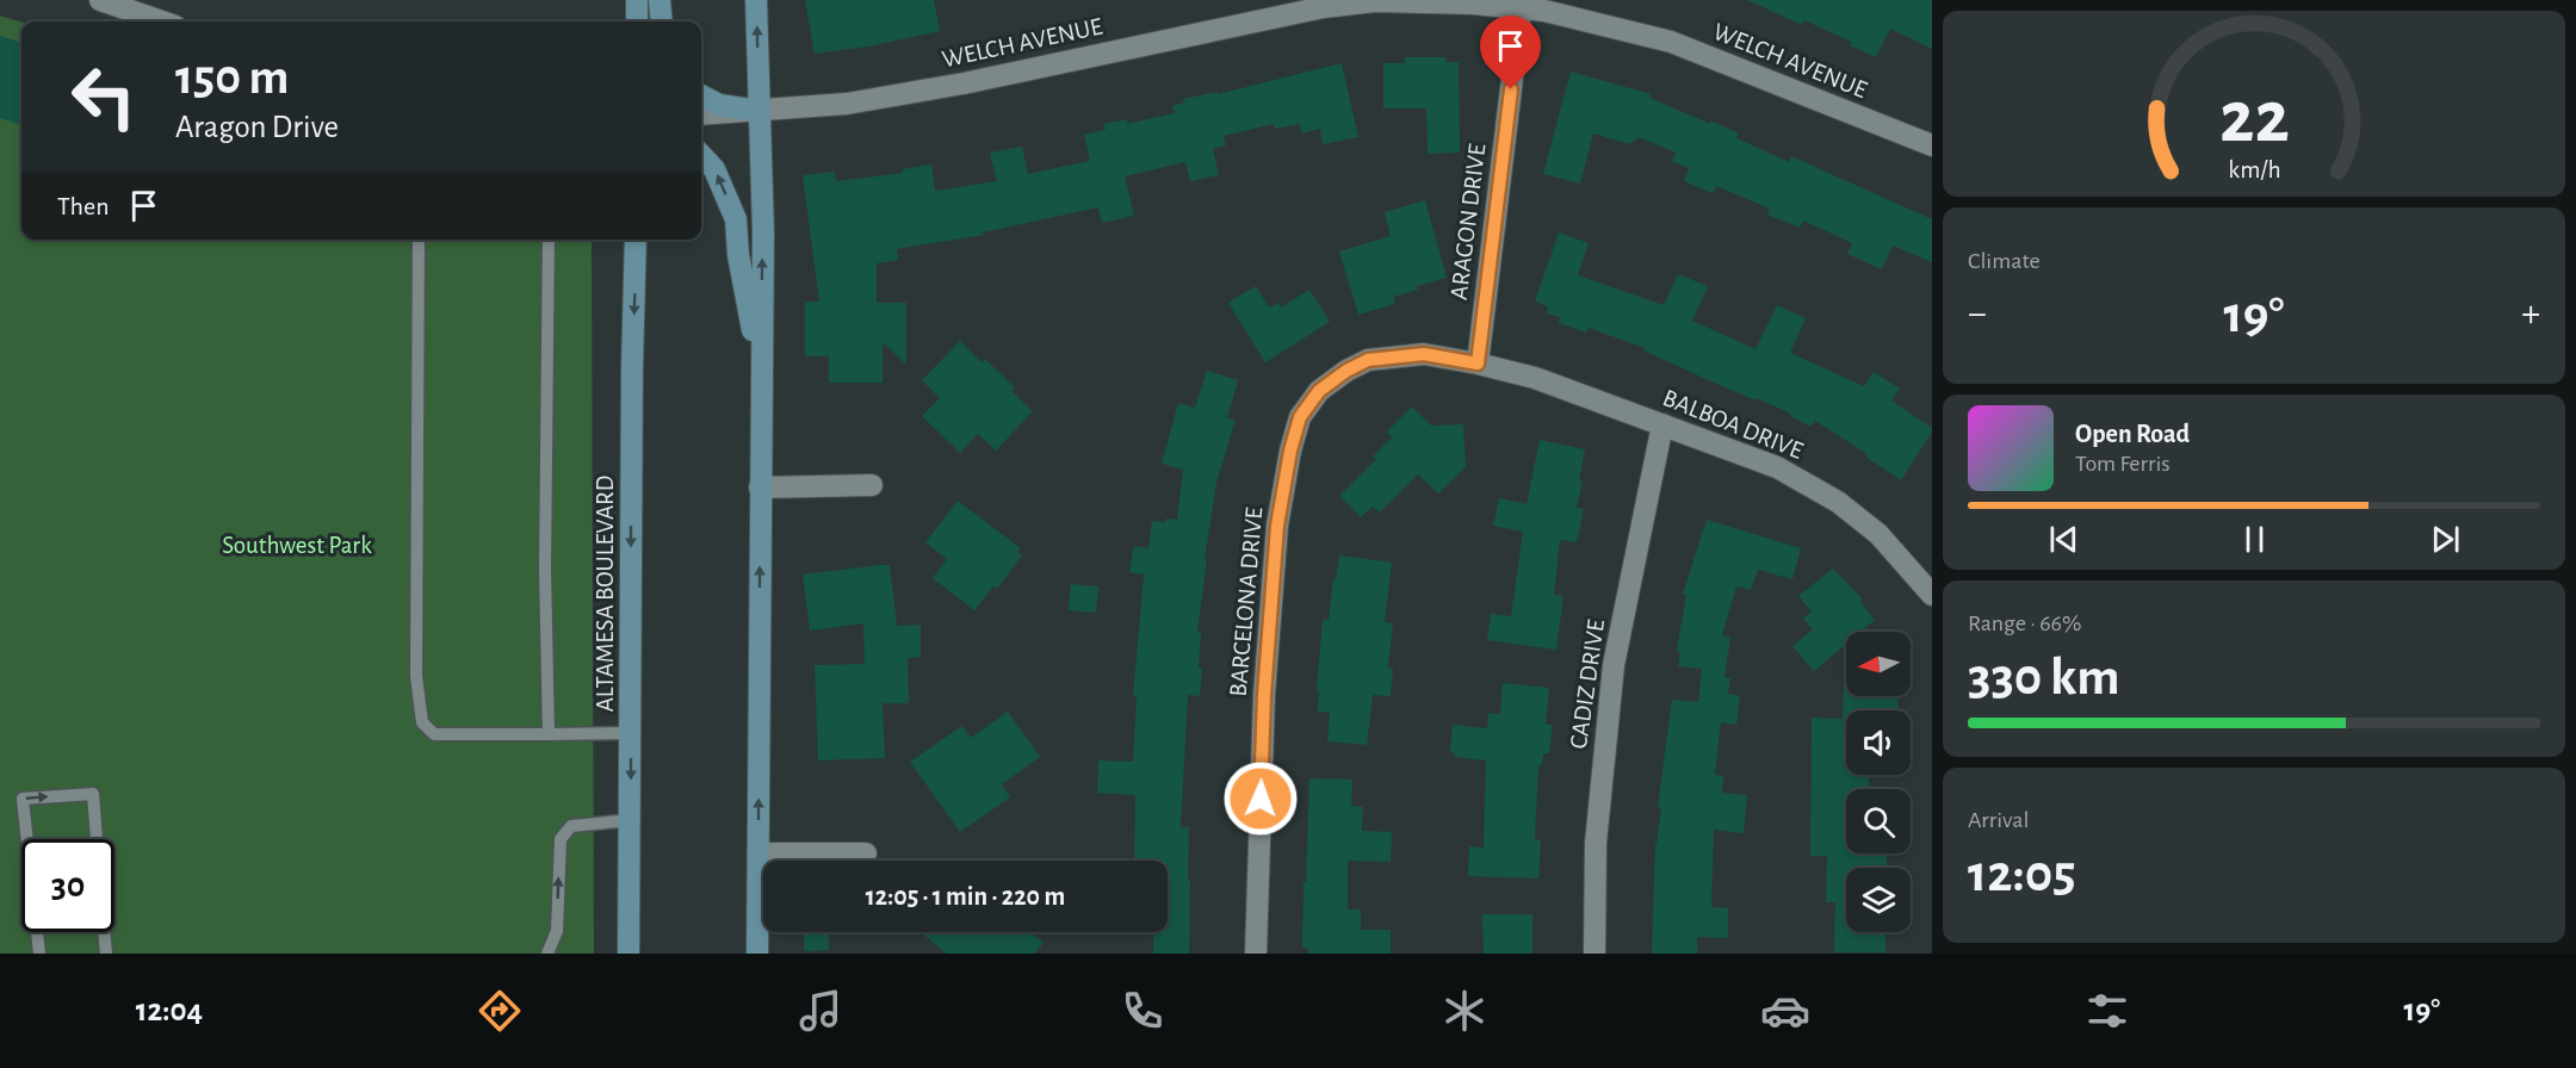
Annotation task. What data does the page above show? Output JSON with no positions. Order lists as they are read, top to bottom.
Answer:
{
  "streets": {
    "main road": ["ALTAMESA BOULEVARD"],
    "street": [
      "WELCH AVENUE",
      "ARAGON DRIVE",
      "BALBOA DRIVE",
      "BARCELONA DRIVE",
      "CADIZ DRIVE"
    ]
  },
  "crossings": [
    ["WELCH AVENUE", "ARAGON DRIVE"],
    ["ARAGON DRIVE", "BALBOA DRIVE"],
    ["ARAGON DRIVE", "BARCELONA DRIVE"],
    ["BALBOA DRIVE", "BARCELONA DRIVE"],
    ["BALBOA DRIVE", "CADIZ DRIVE"]
  ],
  "parks": ["Southwest Park"],
  "north": "left",
  "page": {
    "turn": ["150 m", "Aragon Drive"],
    "then": "Then",
    "tile": [
      "Climate",
      ["Range · 66%", "330 km"],
      ["Arrival", "12:05"]
    ],
    "heat": ["−", "19°", "+"],
    "song": ["Open Road", "Tom Ferris"],
    "limit": "30",
    "trip": "12:05 · 1 min · 220 m",
    "tabs": ["12:04", "19°"],
    "gauge": ["22", "km/h"]
  }
}
